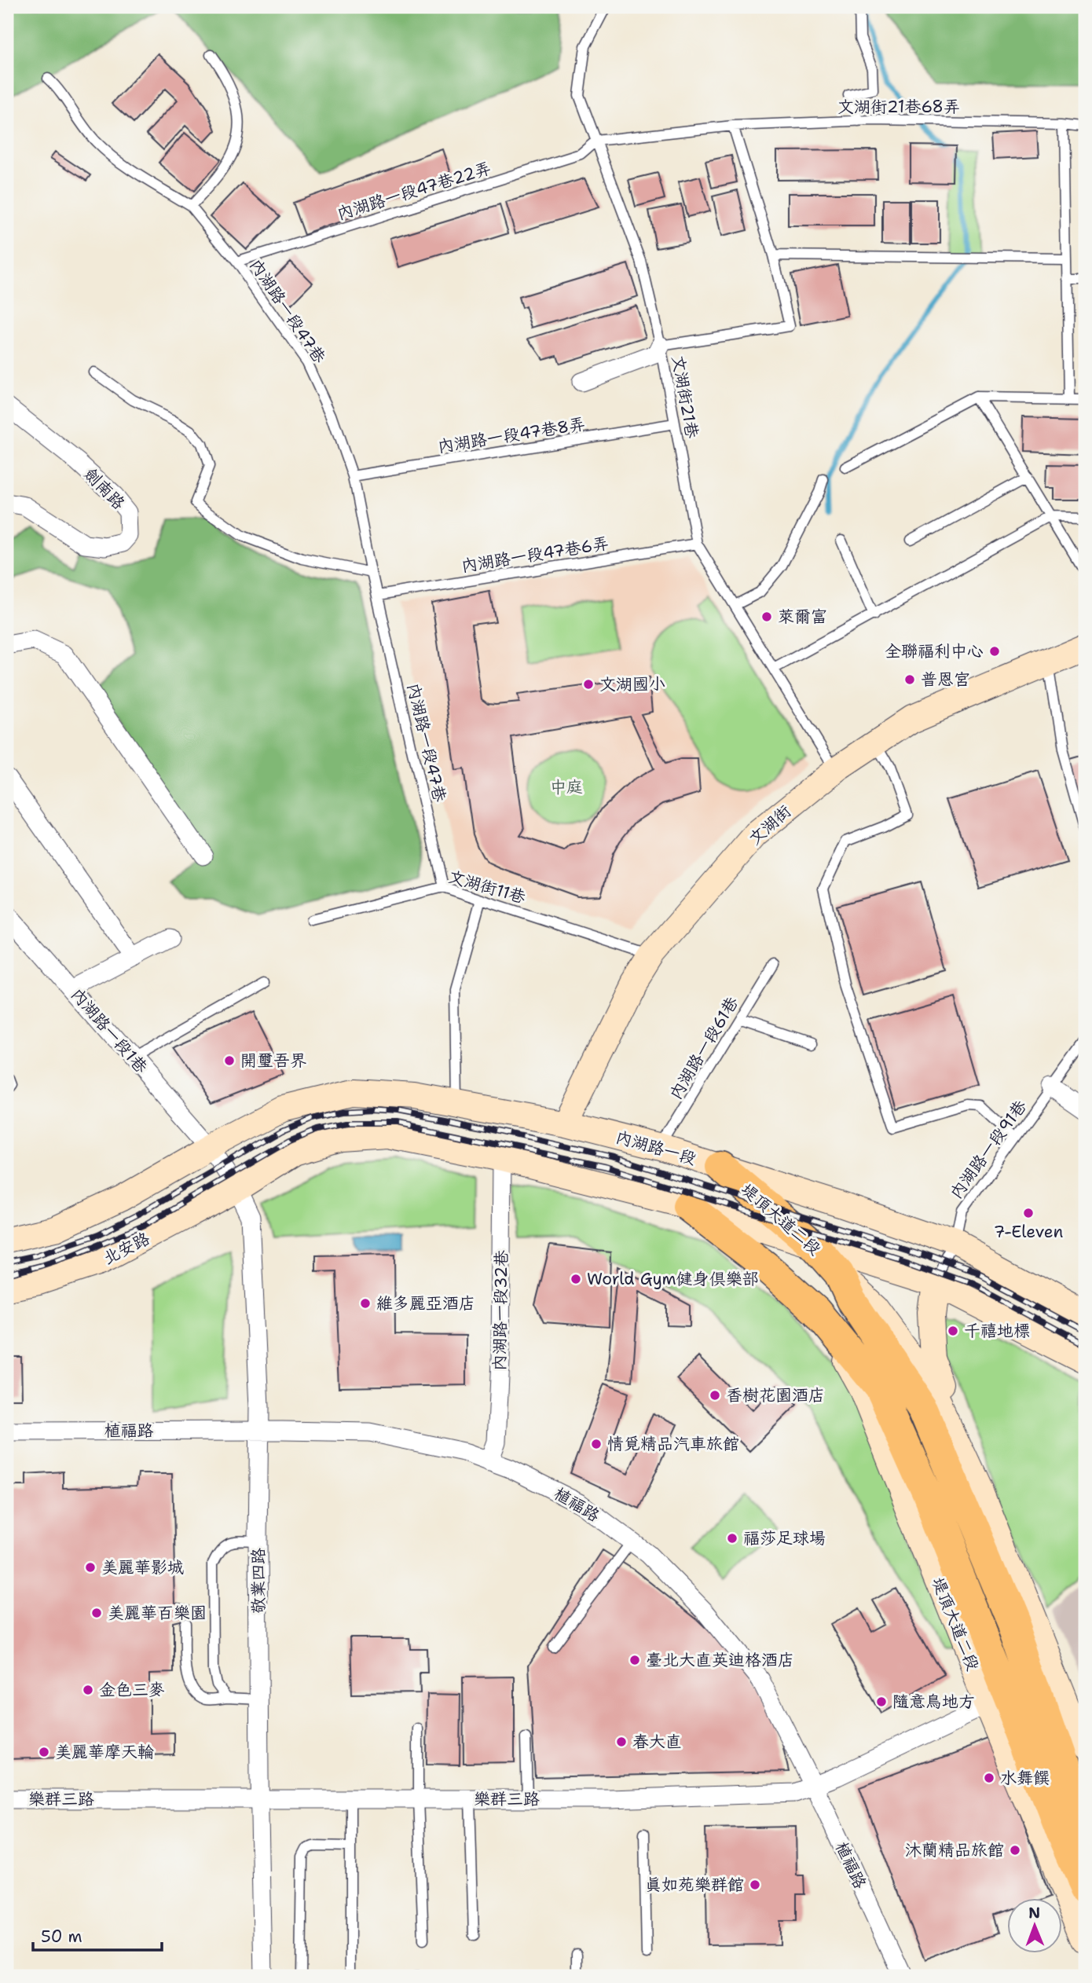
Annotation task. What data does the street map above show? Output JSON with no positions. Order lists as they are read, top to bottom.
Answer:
{
  "streets": {
    "highway": ["堤頂大道二段"],
    "main road": ["文湖街", "內湖路一段", "北安路"],
    "street": [
      "劍南路",
      "內湖路一段1巷",
      "內湖路一段32巷",
      "植福路",
      "敬業四路",
      "樂群三路"
    ],
    "lane": [
      "文湖街21巷68弄",
      "內湖路一段47巷22弄",
      "內湖路一段47巷",
      "文湖街21巷",
      "內湖路一段47巷8弄",
      "內湖路一段47巷6弄",
      "文湖街11巷",
      "內湖路一段61巷",
      "內湖路一段91巷"
    ]
  },
  "crossings": [
    ["文湖街21巷68弄", "內湖路一段47巷22弄"],
    ["文湖街21巷68弄", "文湖街21巷"],
    ["內湖路一段47巷22弄", "內湖路一段47巷"],
    ["內湖路一段47巷22弄", "文湖街21巷"],
    ["內湖路一段47巷", "內湖路一段47巷8弄"],
    ["內湖路一段47巷", "內湖路一段47巷6弄"],
    ["內湖路一段47巷", "文湖街11巷"],
    ["文湖街21巷", "內湖路一段47巷8弄"],
    ["文湖街21巷", "內湖路一段47巷6弄"],
    ["文湖街21巷", "文湖街"],
    ["文湖街", "文湖街11巷"],
    ["文湖街", "內湖路一段"],
    ["內湖路一段1巷", "內湖路一段"],
    ["內湖路一段1巷", "北安路"],
    ["內湖路一段1巷", "敬業四路"],
    ["內湖路一段61巷", "內湖路一段"],
    ["內湖路一段", "內湖路一段91巷"],
    ["內湖路一段", "堤頂大道二段"],
    ["堤頂大道二段", "樂群三路"],
    ["北安路", "敬業四路"],
    ["內湖路一段32巷", "植福路"],
    ["植福路", "敬業四路"],
    ["植福路", "樂群三路"],
    ["敬業四路", "樂群三路"]
  ],
  "parks": ["中庭"],
  "places": [
    "萊爾富",
    "全聯福利中心",
    "普恩宮",
    "文湖國小",
    "開璽吾界",
    "7-Eleven",
    "World Gym健身俱樂部",
    "維多麗亞酒店",
    "千禧地標",
    "香樹花園酒店",
    "情覓精品汽車旅館",
    "福莎足球場",
    "美麗華影城",
    "美麗華百樂園",
    "臺北大直英迪格酒店",
    "金色三麥",
    "隨意鳥地方",
    "春大直",
    "美麗華摩天輪",
    "水舞饌",
    "沐蘭精品旅館",
    "真如苑樂群館"
  ],
  "scale_bar": "50 m",
  "north": "top"
}
